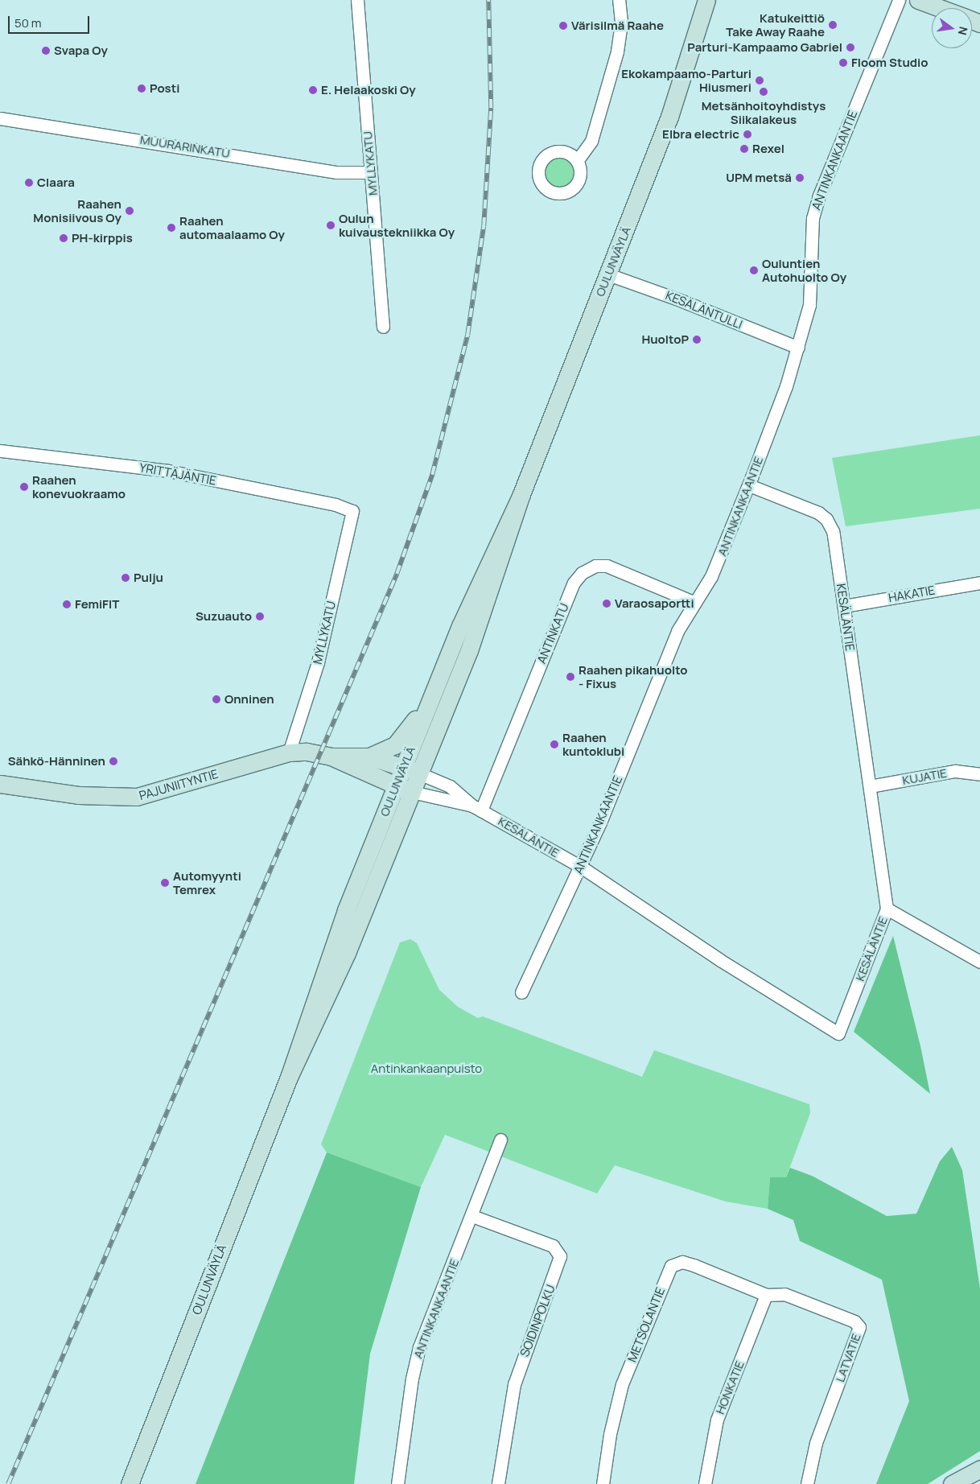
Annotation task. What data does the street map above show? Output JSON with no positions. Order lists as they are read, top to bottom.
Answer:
{
  "streets": {
    "main road": ["OULUNVÄYLÄ", "PAJUNIITYNTIE"],
    "street": [
      "MUURARINKATU",
      "ANTINKANKAANTIE",
      "MYLLYKATU",
      "KESÄLÄNTULLI",
      "YRITTÄJÄNTIE",
      "HAKATIE",
      "KESÄLÄNTIE",
      "ANTINKATU",
      "KUJATIE",
      "SOIDINPOLKU",
      "METSOLANTIE",
      "LATVATIE",
      "HONKATIE"
    ]
  },
  "crossings": [
    ["MUURARINKATU", "MYLLYKATU"],
    ["ANTINKANKAANTIE", "KESÄLÄNTULLI"],
    ["ANTINKANKAANTIE", "KESÄLÄNTIE"],
    ["ANTINKANKAANTIE", "ANTINKATU"],
    ["ANTINKANKAANTIE", "SOIDINPOLKU"],
    ["MYLLYKATU", "YRITTÄJÄNTIE"],
    ["MYLLYKATU", "PAJUNIITYNTIE"],
    ["OULUNVÄYLÄ", "KESÄLÄNTULLI"],
    ["OULUNVÄYLÄ", "KESÄLÄNTIE"],
    ["OULUNVÄYLÄ", "PAJUNIITYNTIE"],
    ["HAKATIE", "KESÄLÄNTIE"],
    ["KESÄLÄNTIE", "ANTINKATU"],
    ["KESÄLÄNTIE", "KUJATIE"],
    ["KESÄLÄNTIE", "PAJUNIITYNTIE"],
    ["METSOLANTIE", "LATVATIE"],
    ["METSOLANTIE", "HONKATIE"],
    ["LATVATIE", "HONKATIE"]
  ],
  "parks": ["Antinkankaanpuisto"],
  "places": [
    "Katukeittiö Take Away Raahe",
    "Värisilmä Raahe",
    "Parturi-Kampaamo Gabriel",
    "Svapa Oy",
    "Floom Studio",
    "Ekokampaamo-Parturi Hiusmeri",
    "Posti",
    "E. Helaakoski Oy",
    "Metsänhoitoyhdistys Siikalakeus",
    "Elbra electric",
    "Rexel",
    "UPM metsä",
    "Claara",
    "Raahen Monisiivous Oy",
    "Oulun kuivaustekniikka Oy",
    "Raahen automaalaamo Oy",
    "PH-kirppis",
    "Ouluntien Autohuolto Oy",
    "HuoltoP",
    "Raahen konevuokraamo",
    "Pulju",
    "Varaosaportti",
    "FemiFIT",
    "Suzuauto",
    "Raahen pikahuolto - Fixus",
    "Onninen",
    "Raahen kuntoklubi",
    "Sähkö-Hänninen",
    "Automyynti Temrex"
  ],
  "scale_bar": "50 m",
  "north": "right"
}
